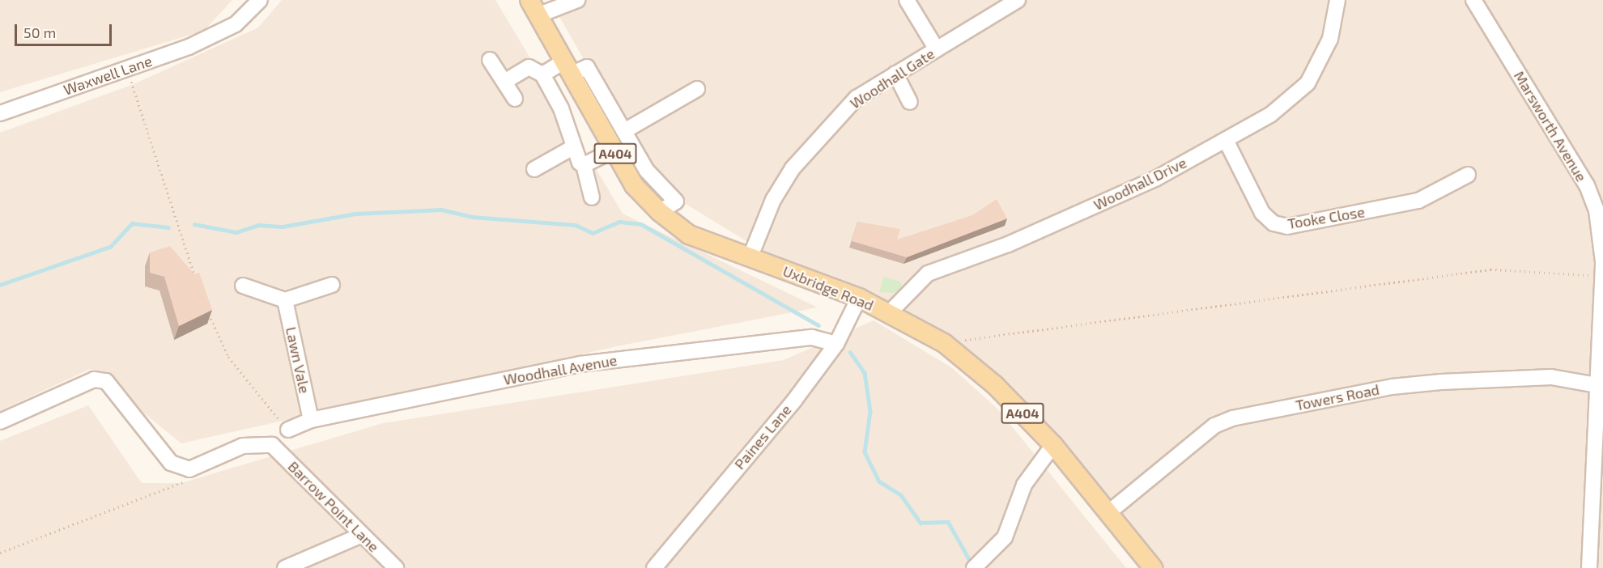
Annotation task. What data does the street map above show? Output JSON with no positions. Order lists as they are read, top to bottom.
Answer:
{
  "streets": {
    "main road": ["A404", "Uxbridge Road"],
    "street": [
      "Waxwell Lane",
      "Woodhall Gate",
      "Marsworth Avenue",
      "Woodhall Drive",
      "Tooke Close",
      "Lawn Vale",
      "Woodhall Avenue",
      "Towers Road",
      "Paines Lane",
      "Barrow Point Lane"
    ]
  },
  "crossings": [
    ["Woodhall Gate", "Uxbridge Road"],
    ["Marsworth Avenue", "Towers Road"],
    ["Woodhall Drive", "Tooke Close"],
    ["Woodhall Drive", "Uxbridge Road"],
    ["Uxbridge Road", "Towers Road"],
    ["Uxbridge Road", "Paines Lane"],
    ["Lawn Vale", "Woodhall Avenue"],
    ["Woodhall Avenue", "Paines Lane"]
  ],
  "scale_bar": "50 m"
}
